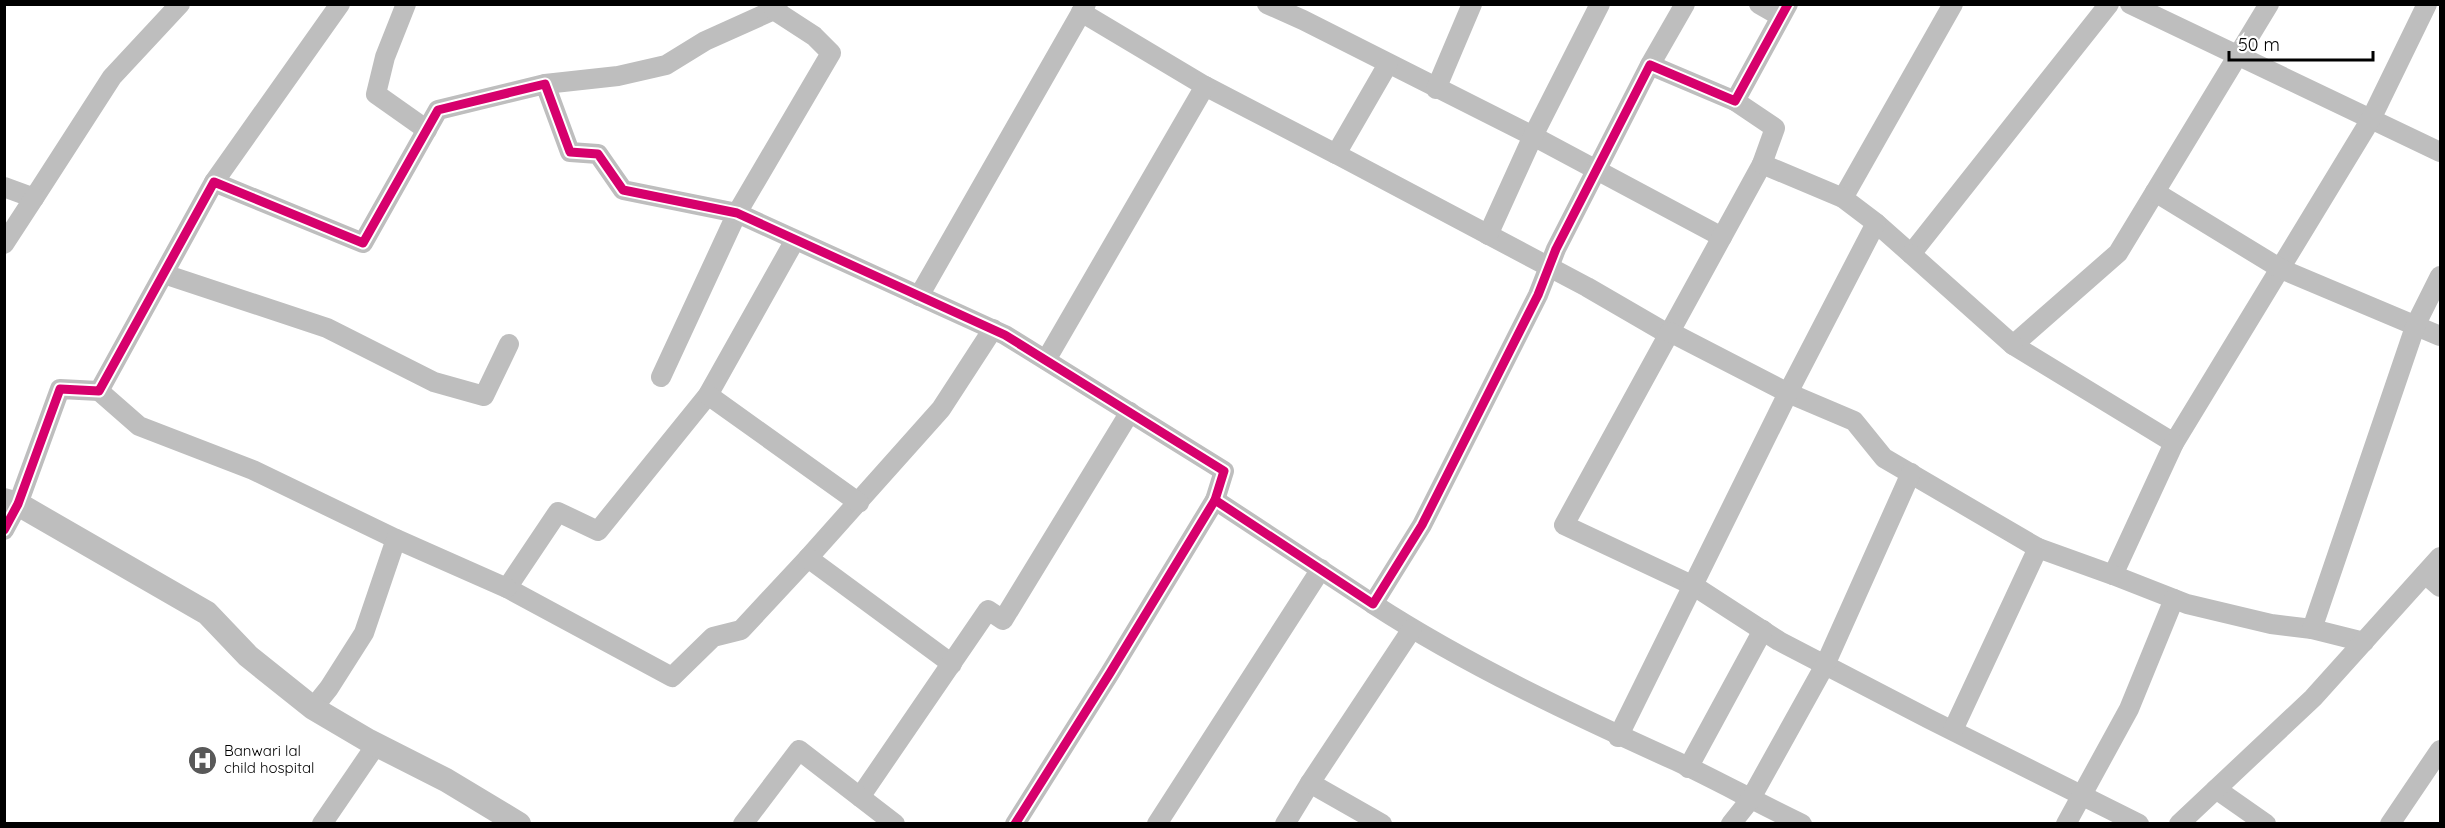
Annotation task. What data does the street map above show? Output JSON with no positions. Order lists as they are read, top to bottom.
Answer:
{
  "places": {
    "hospital": ["Banwari lal child hospital"]
  },
  "scale_bar": "50 m"
}
